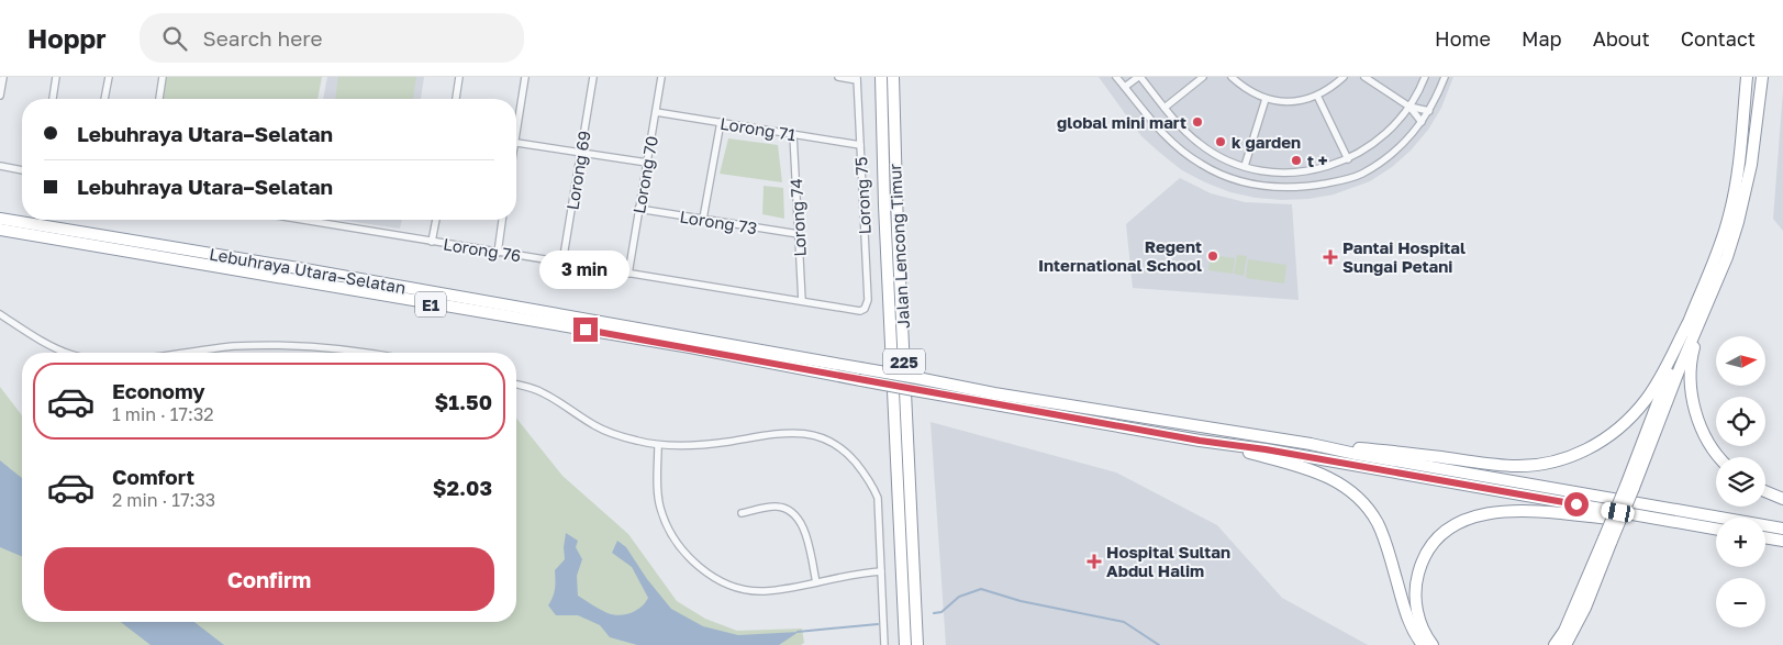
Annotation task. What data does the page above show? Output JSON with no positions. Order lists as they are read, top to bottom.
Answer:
{
  "streets": {
    "highway": [
      "Jalan Lencong Timur",
      "Lebuhraya Utara–Selatan",
      "E1",
      "225"
    ],
    "street": [
      "Lorong 71",
      "Lorong 69",
      "Lorong 70",
      "Lorong 75",
      "Lorong 74",
      "Lorong 73",
      "Lorong 76"
    ]
  },
  "crossings": [
    ["Lorong 71", "Lorong 70"],
    ["Lorong 71", "Lorong 75"],
    ["Lorong 71", "Lorong 74"],
    ["Lorong 69", "Lorong 76"],
    ["Lorong 70", "Lorong 73"],
    ["Lorong 70", "Lorong 76"],
    ["Lorong 75", "Lorong 76"],
    ["Lorong 74", "Lorong 73"],
    ["Lorong 74", "Lorong 76"]
  ],
  "places": {
    "other": [
      "global mini mart",
      "k garden",
      "t +",
      "Regent International School"
    ],
    "health": ["Pantai Hospital Sungai Petani", "Hospital Sultan Abdul Halim"]
  },
  "north": "right",
  "page": {
    "header": "Hoppr",
    "search": "Search here",
    "nav": [
      "Home",
      "Map",
      "About",
      "Contact"
    ],
    "banner": ["Lebuhraya Utara–Selatan", "Lebuhraya Utara–Selatan"],
    "bubble": "3 min",
    "map_buttons": ["+", "−"],
    "list": [
      {
        "name": "Economy",
        "note": "1 min · 17:32",
        "value": "$1.50"
      },
      {
        "name": "Comfort",
        "note": "2 min · 17:33",
        "value": "$2.03"
      }
    ],
    "buttons": "Confirm"
  }
}
